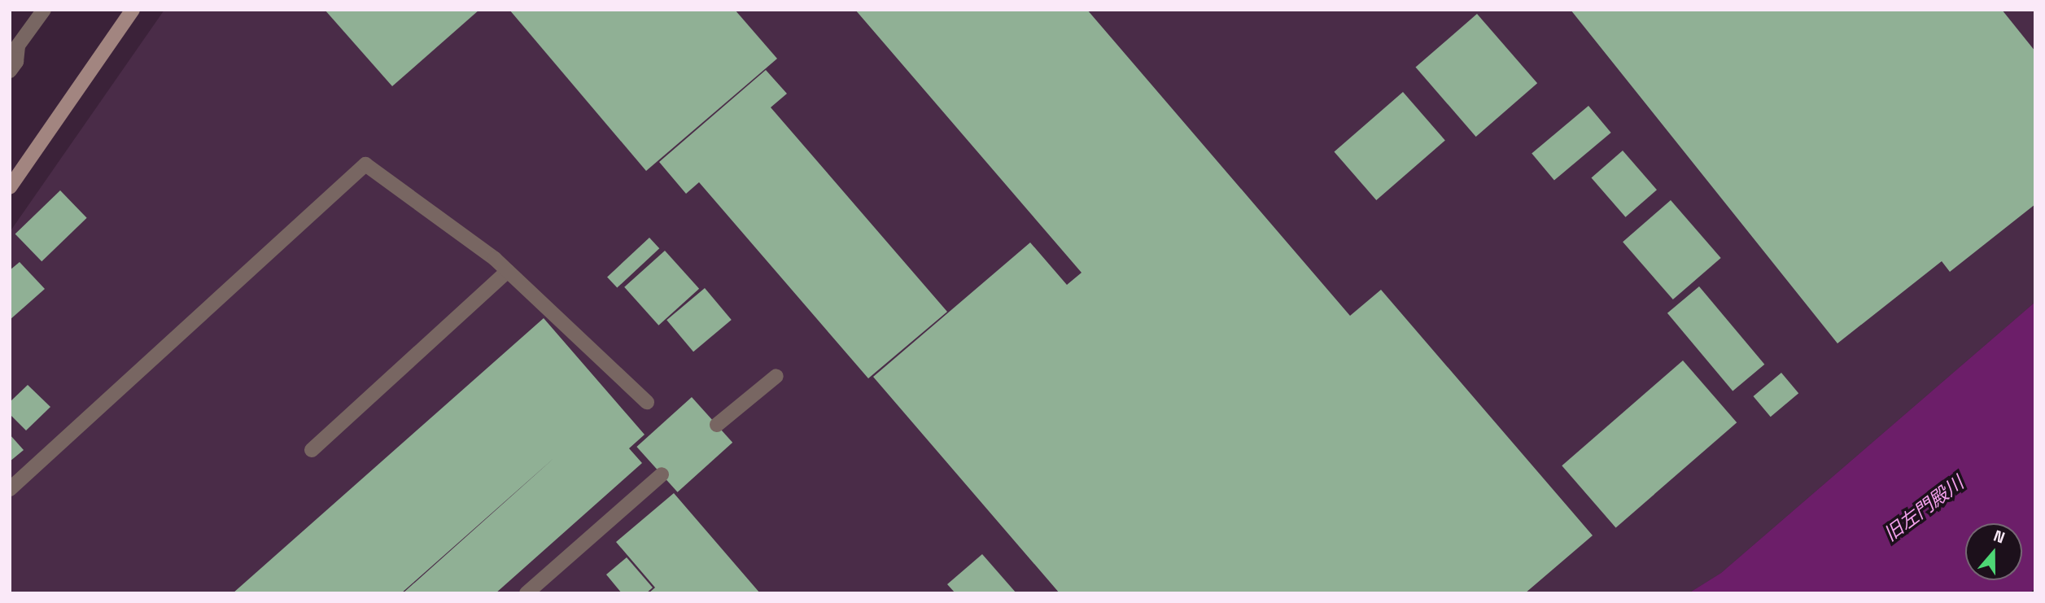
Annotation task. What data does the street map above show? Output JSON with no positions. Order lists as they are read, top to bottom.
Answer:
{
  "water": ["旧左門殿川"],
  "north": "top"
}
